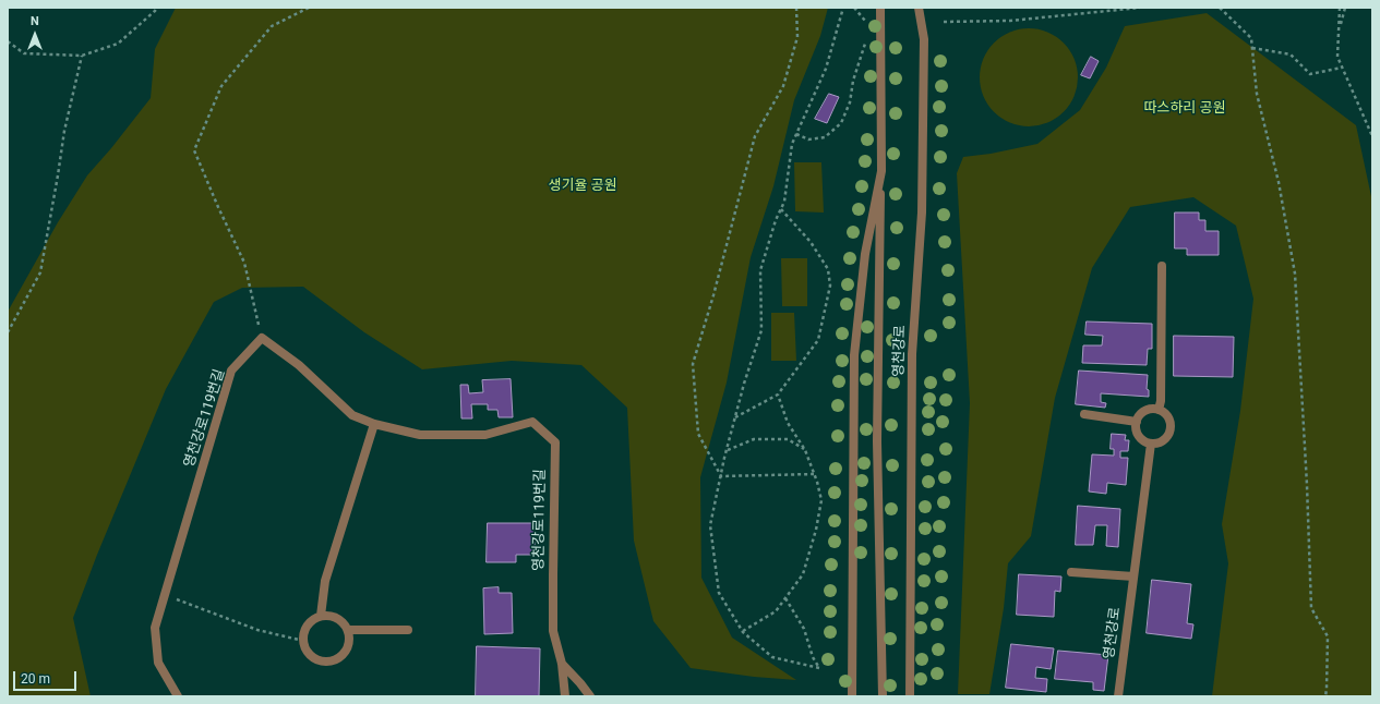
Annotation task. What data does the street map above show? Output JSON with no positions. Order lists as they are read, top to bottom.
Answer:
{
  "streets": {
    "street": ["영천강로", "영천강로119번길"]
  },
  "parks": ["따스하리 공원", "생기율 공원"],
  "scale_bar": "20 m",
  "north": "top"
}
